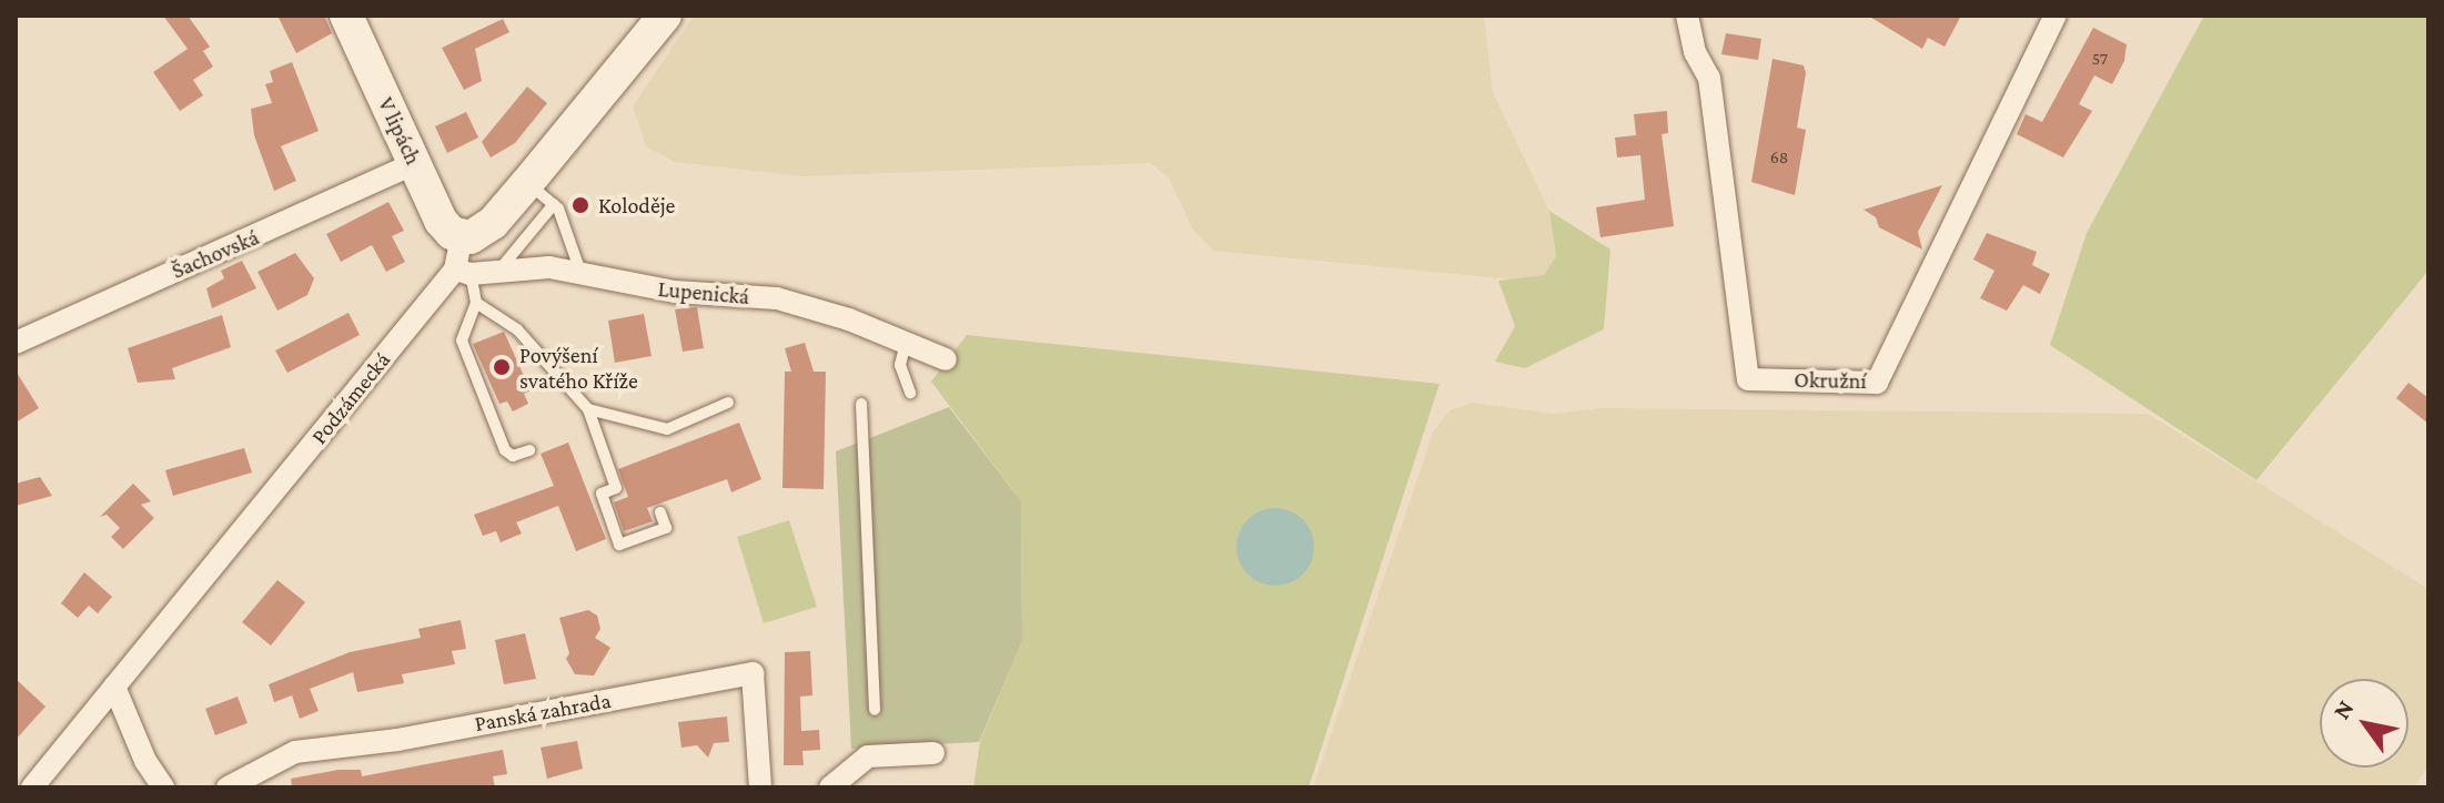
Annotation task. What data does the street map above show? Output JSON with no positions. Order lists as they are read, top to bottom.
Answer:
{
  "streets": {
    "street": [
      "V lipách",
      "Šachovská",
      "Lupenická",
      "Okružní",
      "Podzámecká",
      "Panská zahrada"
    ]
  },
  "crossings": [
    ["V lipách", "Šachovská"],
    ["V lipách", "Podzámecká"],
    ["Lupenická", "Podzámecká"]
  ],
  "places": ["Koloděje", "Povýšení svatého Kříže"],
  "house_numbers": ["57", "68"],
  "north": "top left"
}
